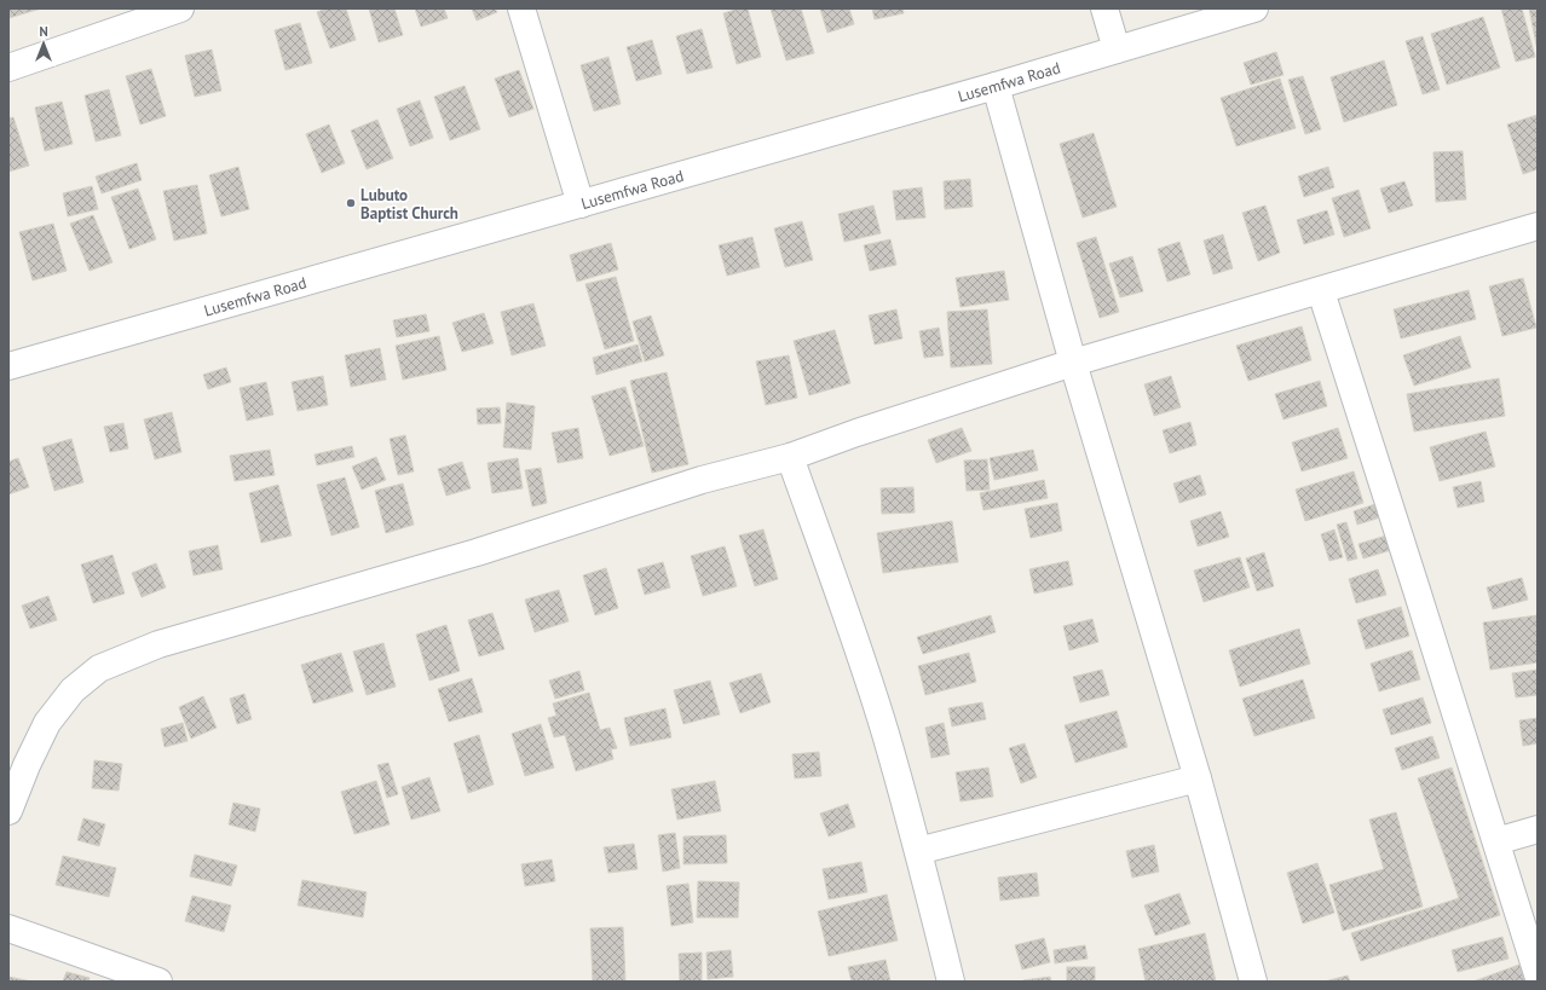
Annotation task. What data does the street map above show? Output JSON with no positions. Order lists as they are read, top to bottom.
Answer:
{
  "streets": {
    "street": ["Lusemfwa Road"]
  },
  "places": ["Lubuto Baptist Church"],
  "north": "top"
}
